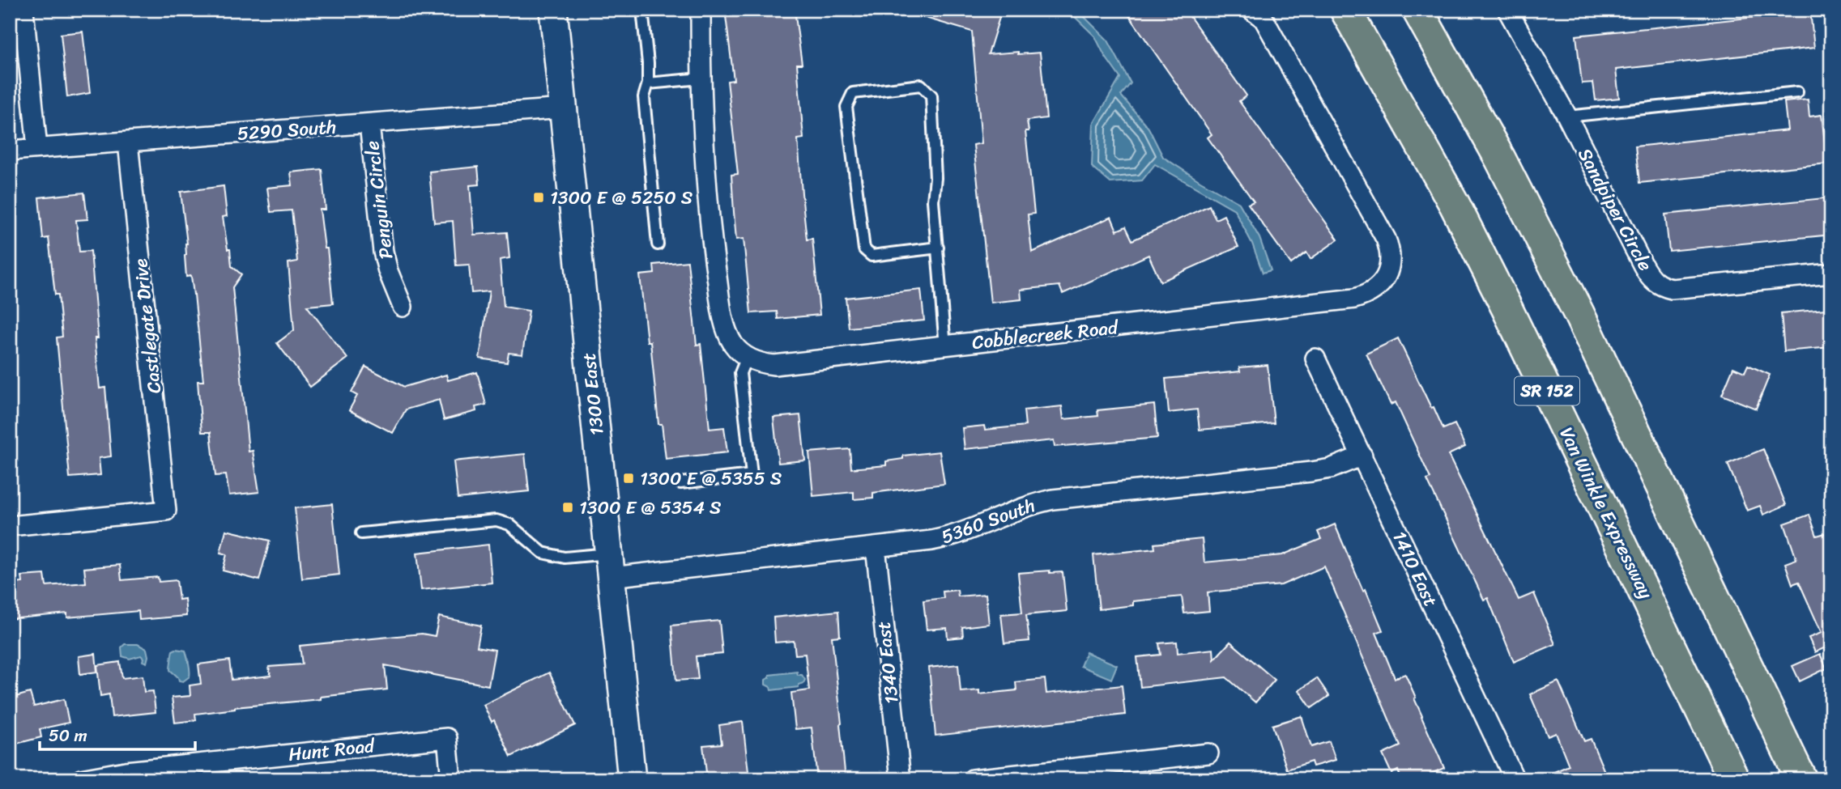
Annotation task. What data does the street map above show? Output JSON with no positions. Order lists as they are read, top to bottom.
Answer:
{
  "streets": {
    "main road": ["SR 152", "1300 East", "Van Winkle Expressway"],
    "street": [
      "5290 South",
      "Penguin Circle",
      "Sandpiper Circle",
      "Castlegate Drive",
      "Cobblecreek Road",
      "5360 South",
      "1410 East",
      "1340 East",
      "Hunt Road"
    ]
  },
  "crossings": [
    ["5290 South", "Penguin Circle"],
    ["5290 South", "Castlegate Drive"],
    ["5290 South", "1300 East"],
    ["1300 East", "5360 South"],
    ["5360 South", "1410 East"],
    ["5360 South", "1340 East"]
  ],
  "places": {
    "transit": ["1300 E @ 5250 S", "1300 E @ 5355 S", "1300 E @ 5354 S"]
  },
  "scale_bar": "50 m"
}
